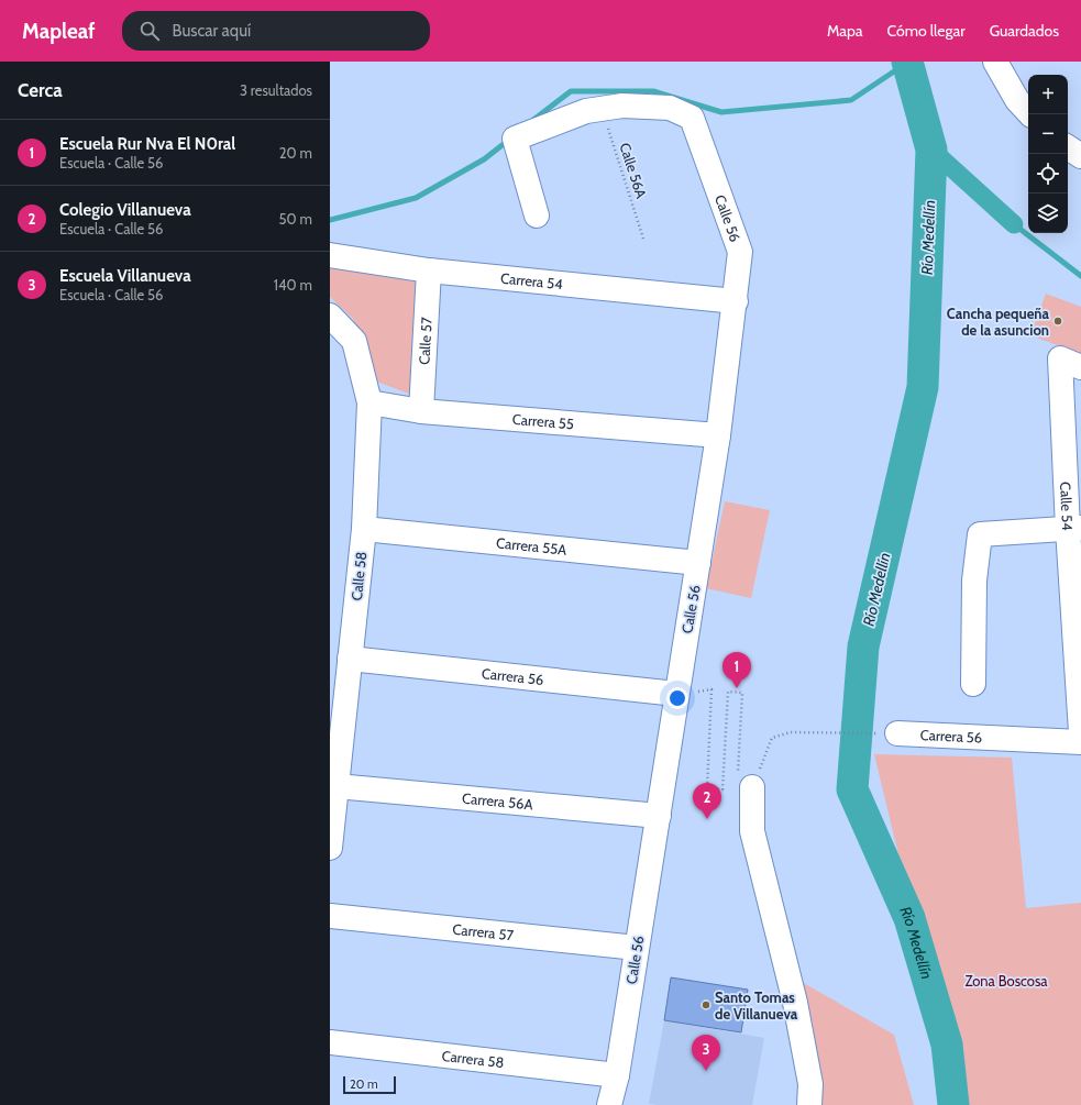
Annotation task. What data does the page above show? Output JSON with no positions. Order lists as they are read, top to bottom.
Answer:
{
  "streets": {
    "street": [
      "Calle 56",
      "Carrera 54",
      "Calle 57",
      "Carrera 55",
      "Calle 54",
      "Carrera 55A",
      "Calle 58",
      "Carrera 56",
      "Carrera 56A",
      "Carrera 57",
      "Carrera 58"
    ],
    "path": ["Calle 56A"]
  },
  "crossings": [
    ["Calle 56A", "Calle 56"],
    ["Calle 56", "Carrera 54"],
    ["Calle 56", "Carrera 55"],
    ["Calle 56", "Carrera 55A"],
    ["Calle 56", "Carrera 56"],
    ["Calle 56", "Carrera 56A"],
    ["Calle 56", "Carrera 57"],
    ["Calle 56", "Carrera 58"],
    ["Carrera 54", "Calle 57"],
    ["Calle 57", "Carrera 55"],
    ["Carrera 55", "Calle 58"],
    ["Calle 54", "Carrera 56"],
    ["Carrera 55A", "Calle 58"],
    ["Calle 58", "Carrera 56"],
    ["Calle 58", "Carrera 56A"]
  ],
  "water": ["Río Medellín"],
  "parks": ["Zona Boscosa"],
  "places": ["Cancha pequeña de la asuncion", "Santo Tomas de Villanueva"],
  "scale_bar": "20 m",
  "page": {
    "header": "Mapleaf",
    "search": "Buscar aquí",
    "nav": ["Mapa", "Cómo llegar", "Guardados"],
    "heading": ["Cerca", "3 resultados"],
    "map_buttons": ["+", "−"],
    "list": [
      {
        "mark": "1",
        "name": "Escuela Rur Nva El N0ral",
        "note": "Escuela · Calle 56",
        "value": "20 m"
      },
      {
        "mark": "2",
        "name": "Colegio Villanueva",
        "note": "Escuela · Calle 56",
        "value": "50 m"
      },
      {
        "mark": "3",
        "name": "Escuela Villanueva",
        "note": "Escuela · Calle 56",
        "value": "140 m"
      }
    ],
    "pins": ["1", "2", "3"],
    "scale": "20 m"
  }
}
